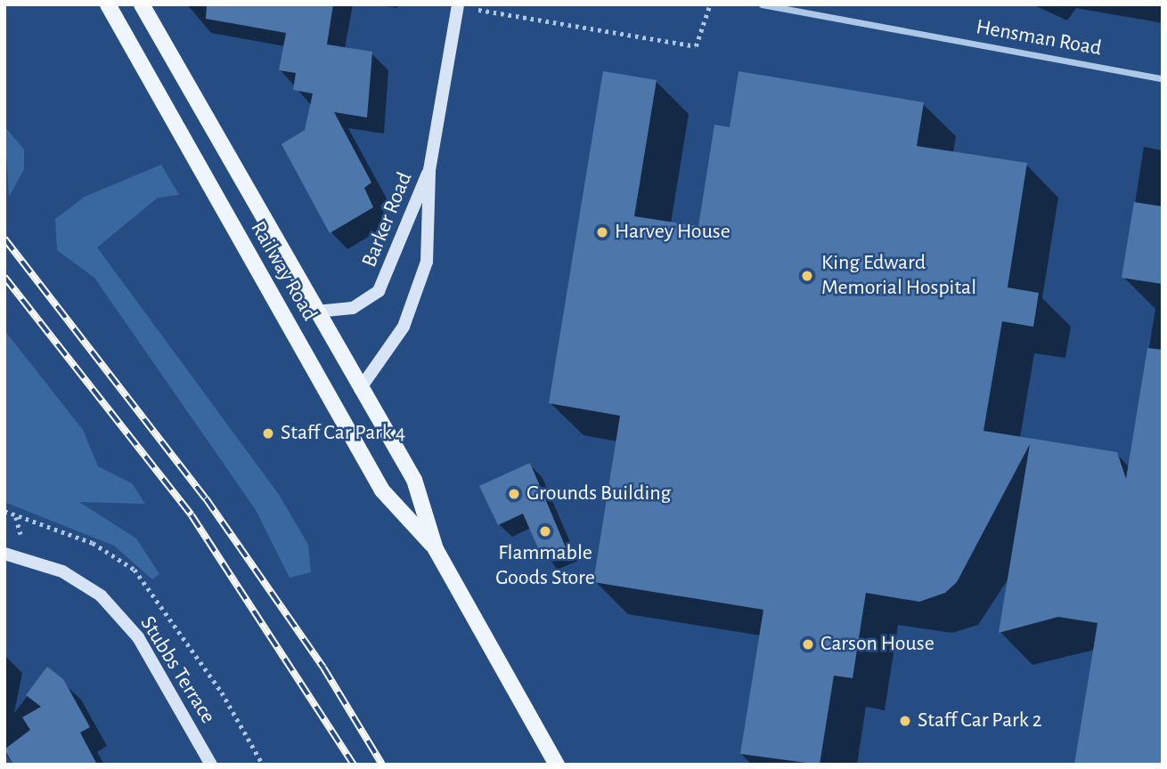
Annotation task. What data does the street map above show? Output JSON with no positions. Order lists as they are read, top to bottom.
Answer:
{
  "streets": {
    "main road": ["Railway Road"],
    "street": ["Hensman Road", "Barker Road", "Stubbs Terrace"]
  },
  "crossings": [
    ["Barker Road", "Railway Road"]
  ],
  "places": [
    "Harvey House",
    "King Edward Memorial Hospital",
    "Staff Car Park 4",
    "Grounds Building",
    "Flammable Goods Store",
    "Carson House",
    "Staff Car Park 2"
  ]
}
